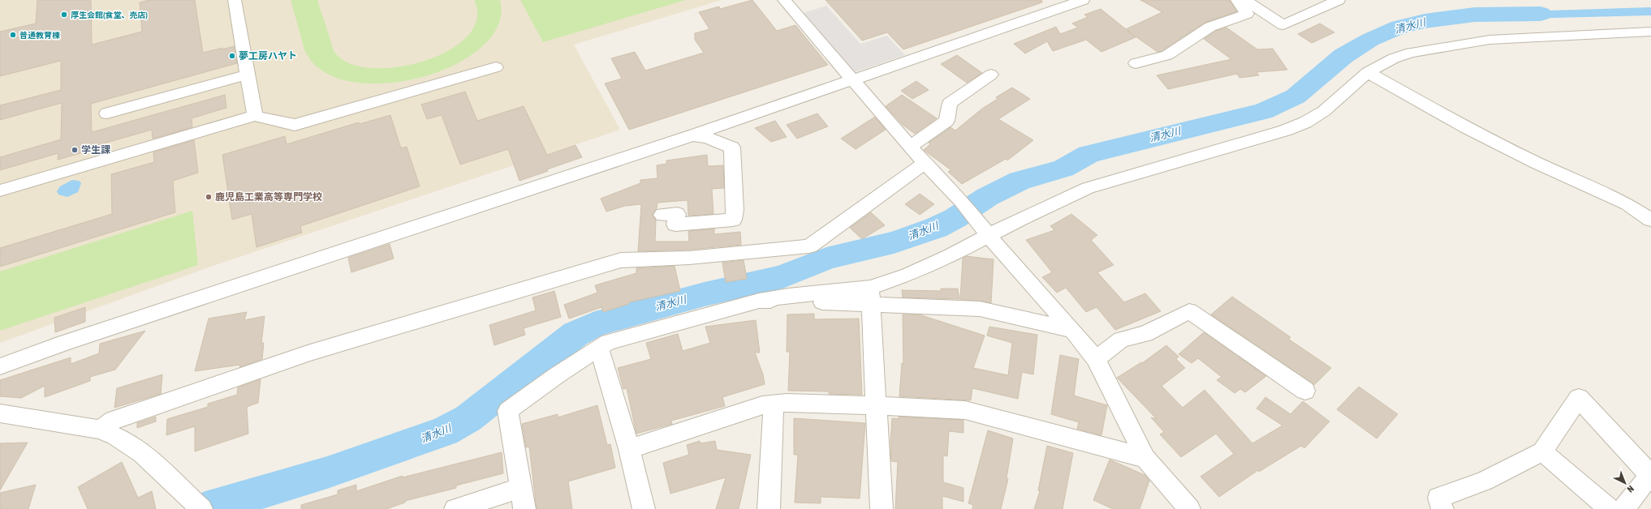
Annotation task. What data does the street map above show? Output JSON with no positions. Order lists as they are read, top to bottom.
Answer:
{
  "water": ["清水川"],
  "places": [
    "厚生会館(食堂、売店)",
    "普通教育棟",
    "夢工房ハヤト",
    "学生課",
    "鹿児島工業高等専門学校"
  ],
  "north": "bottom right"
}
